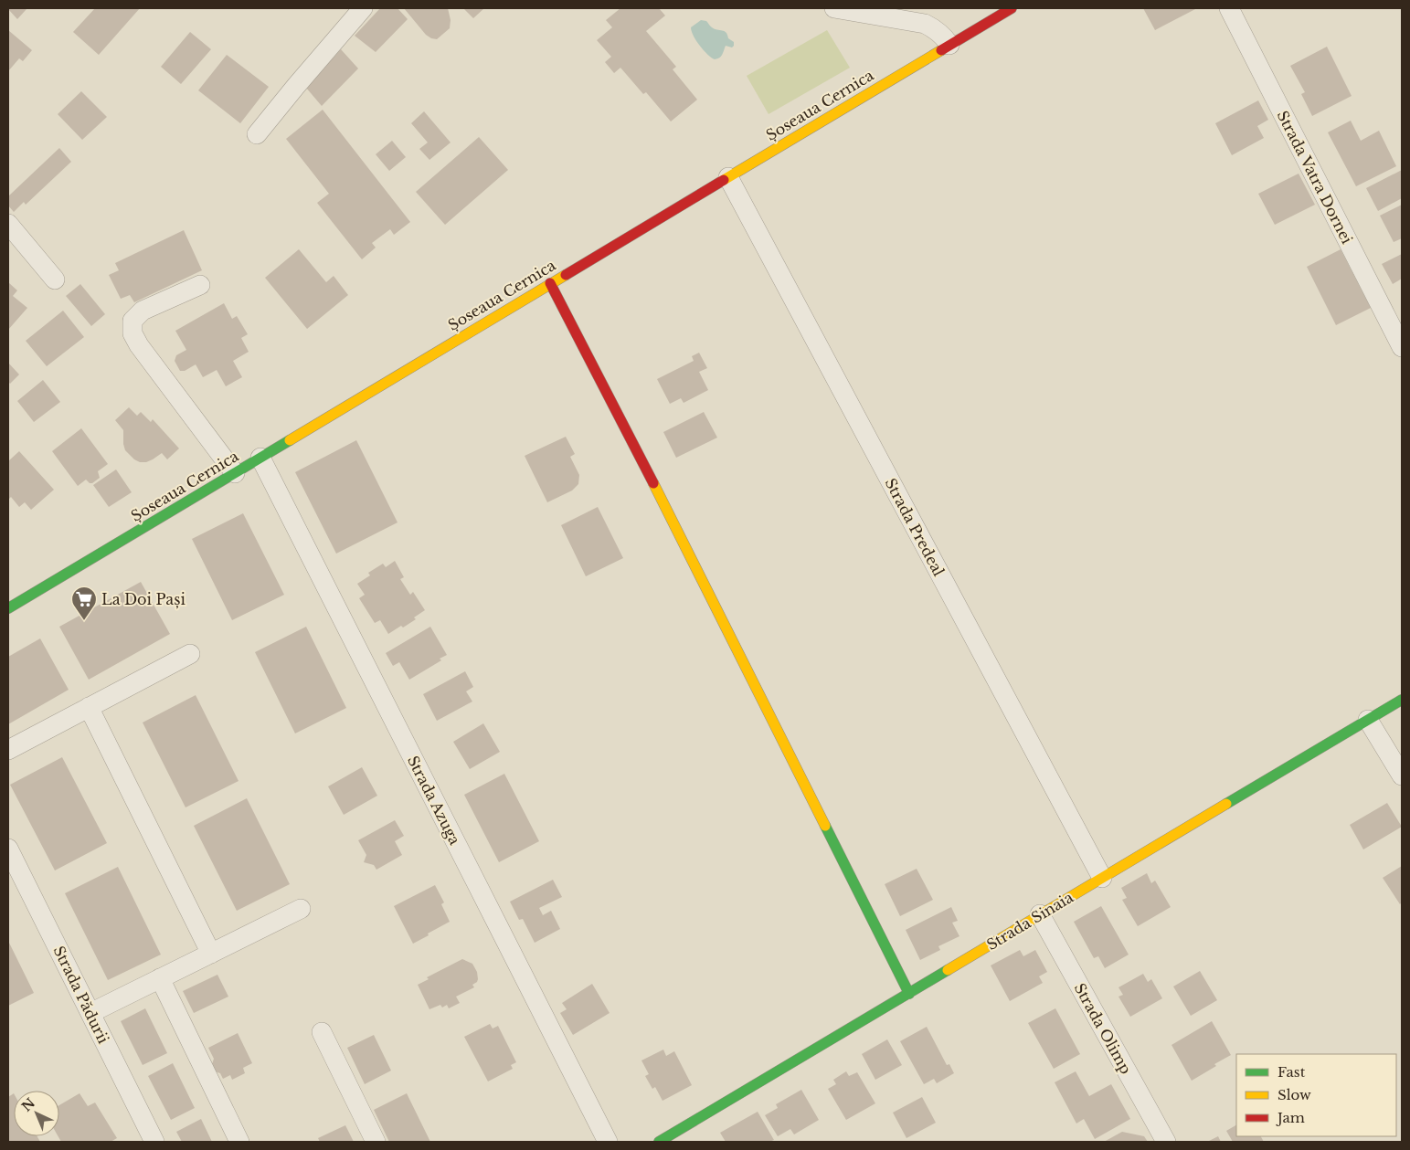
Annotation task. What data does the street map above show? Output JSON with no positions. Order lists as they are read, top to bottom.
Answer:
{
  "streets": {
    "street": [
      "Șoseaua Cernica",
      "Strada Vatra Dornei",
      "Strada Predeal",
      "Strada Azuga",
      "Strada Sinaia",
      "Strada Pădurii",
      "Strada Olimp"
    ]
  },
  "crossings": [
    ["Șoseaua Cernica", "Strada Predeal"],
    ["Șoseaua Cernica", "Strada Azuga"],
    ["Strada Predeal", "Strada Sinaia"],
    ["Strada Sinaia", "Strada Olimp"]
  ],
  "places": {
    "supermarket": ["La Doi Pași"]
  },
  "legend": ["Fast", "Slow", "Jam"],
  "north": "top left"
}
